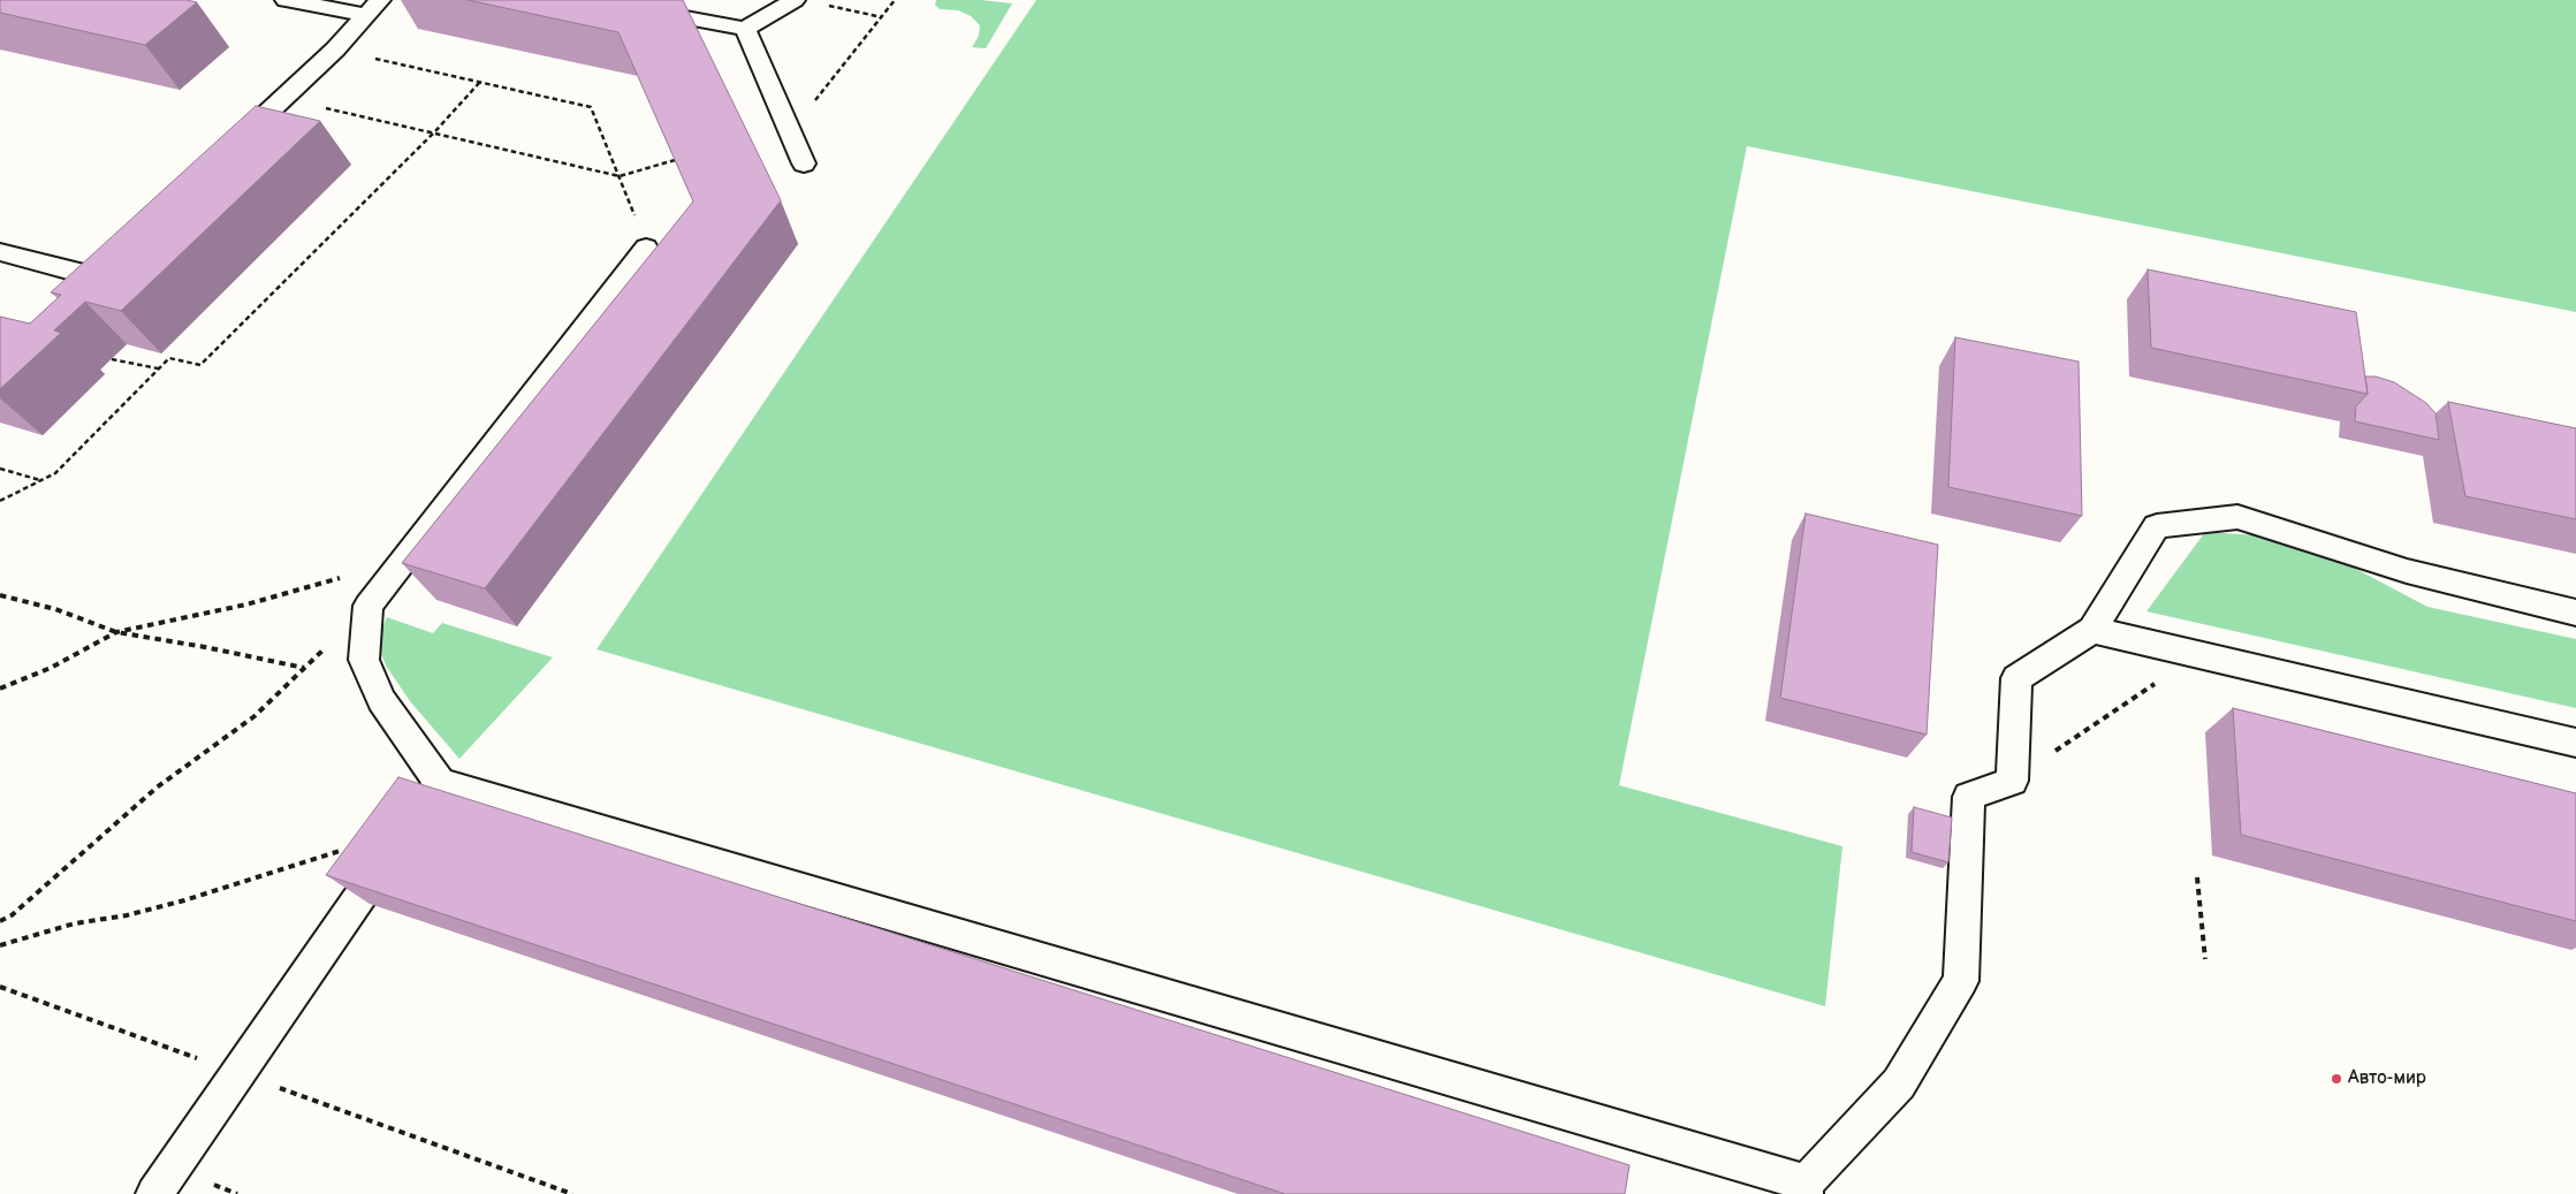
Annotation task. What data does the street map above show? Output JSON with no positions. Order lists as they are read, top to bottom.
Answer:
{
  "places": ["Авто-мир"]
}
